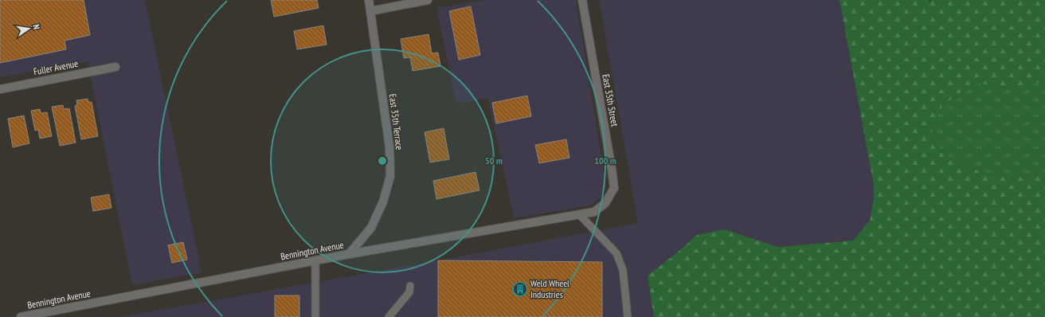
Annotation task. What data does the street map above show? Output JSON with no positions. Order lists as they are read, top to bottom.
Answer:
{
  "streets": {
    "street": [
      "Fuller Avenue",
      "East 35th Street",
      "East 35th Terrace",
      "Bennington Avenue"
    ]
  },
  "crossings": [
    ["East 35th Street", "Bennington Avenue"],
    ["East 35th Terrace", "Bennington Avenue"]
  ],
  "places": {
    "building": ["Weld Wheel Industries"]
  },
  "north": "right",
  "rings": ["50 m", "100 m"]
}
